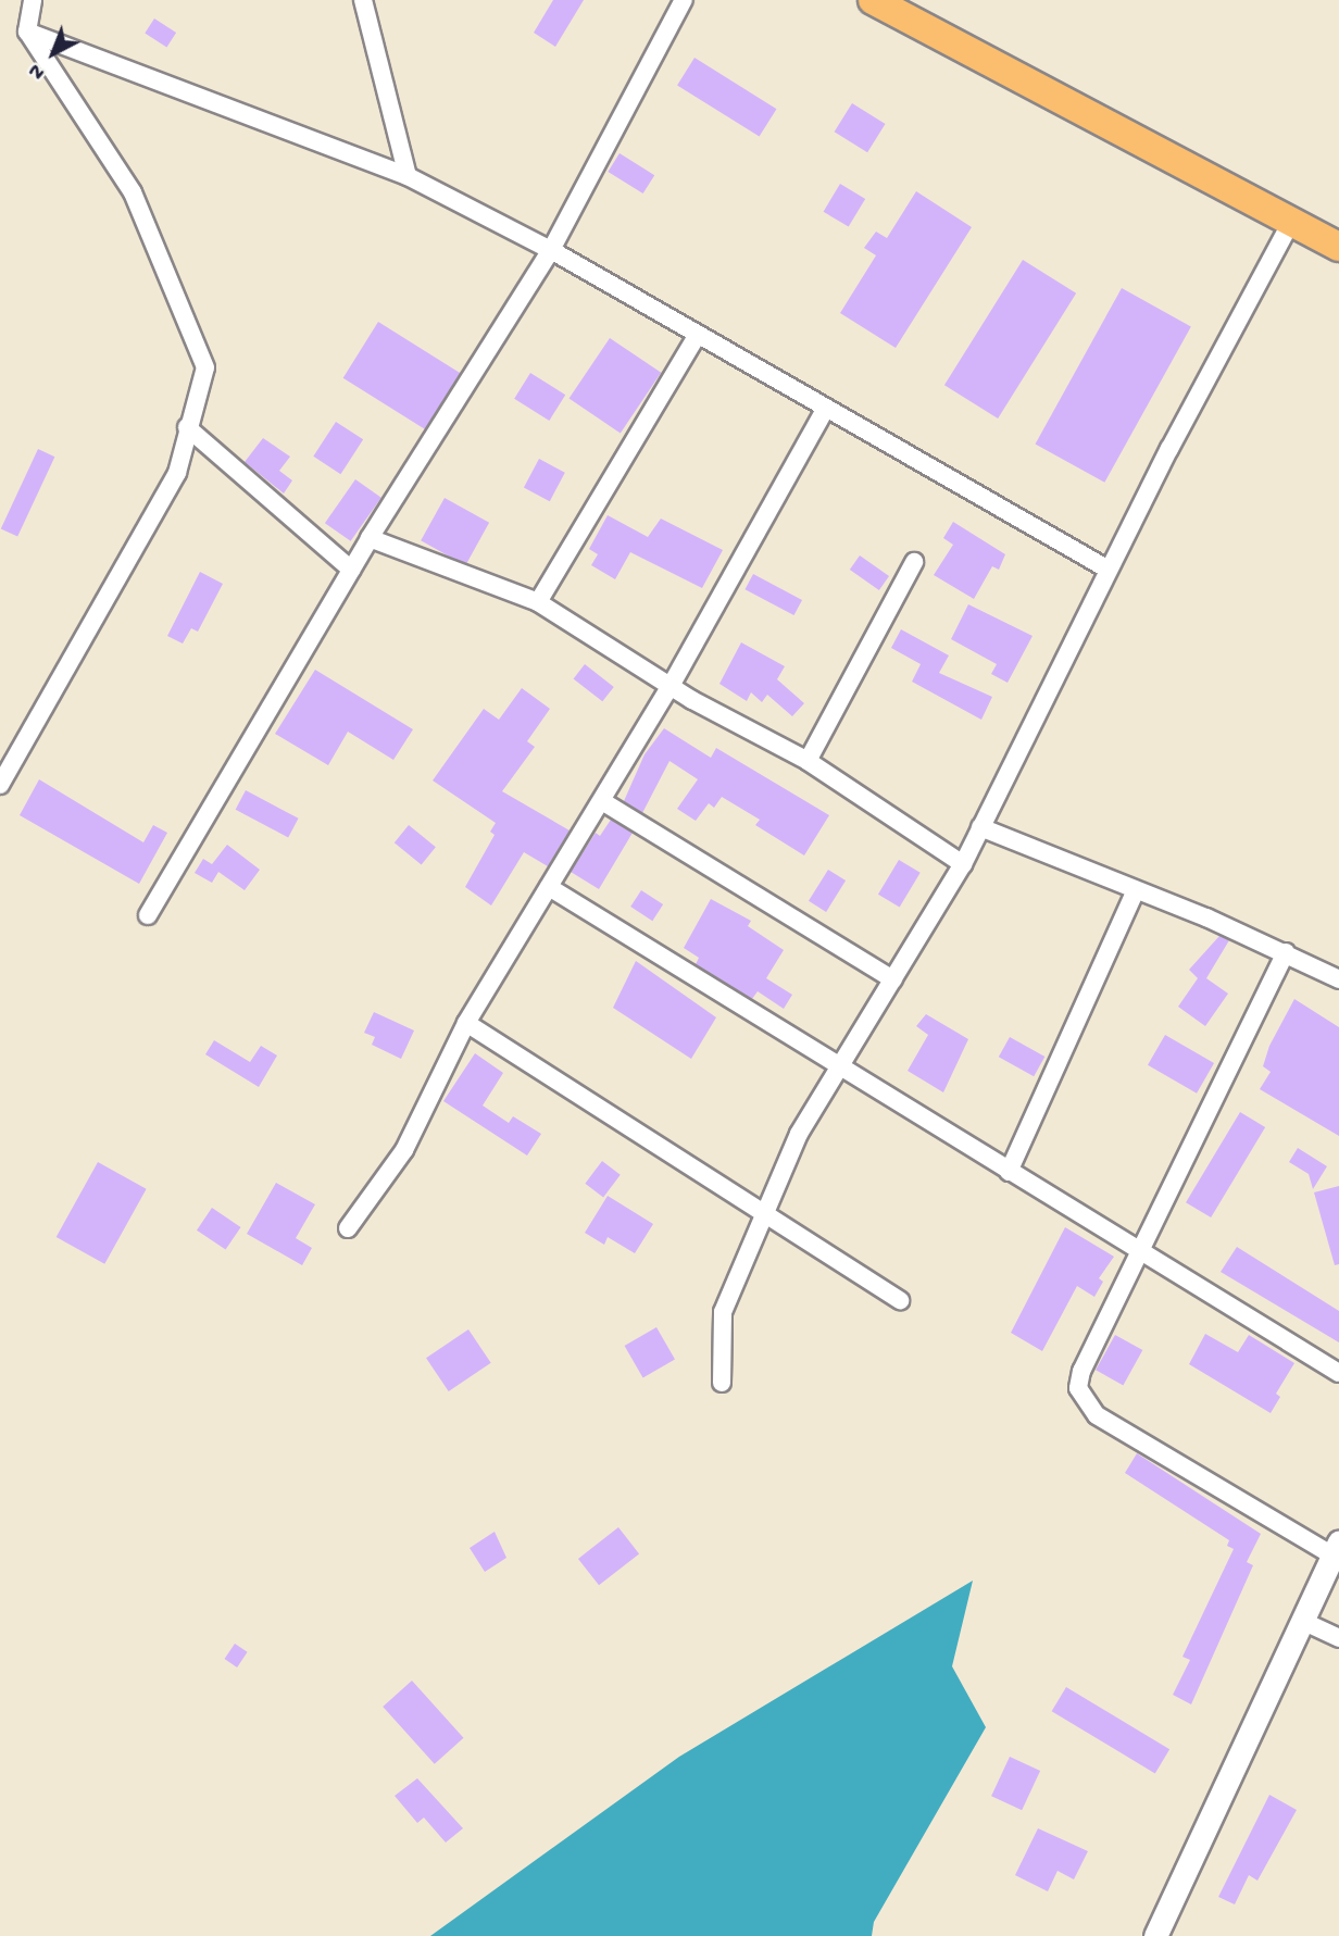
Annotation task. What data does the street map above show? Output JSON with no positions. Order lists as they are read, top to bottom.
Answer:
{
  "north": "bottom left"
}
